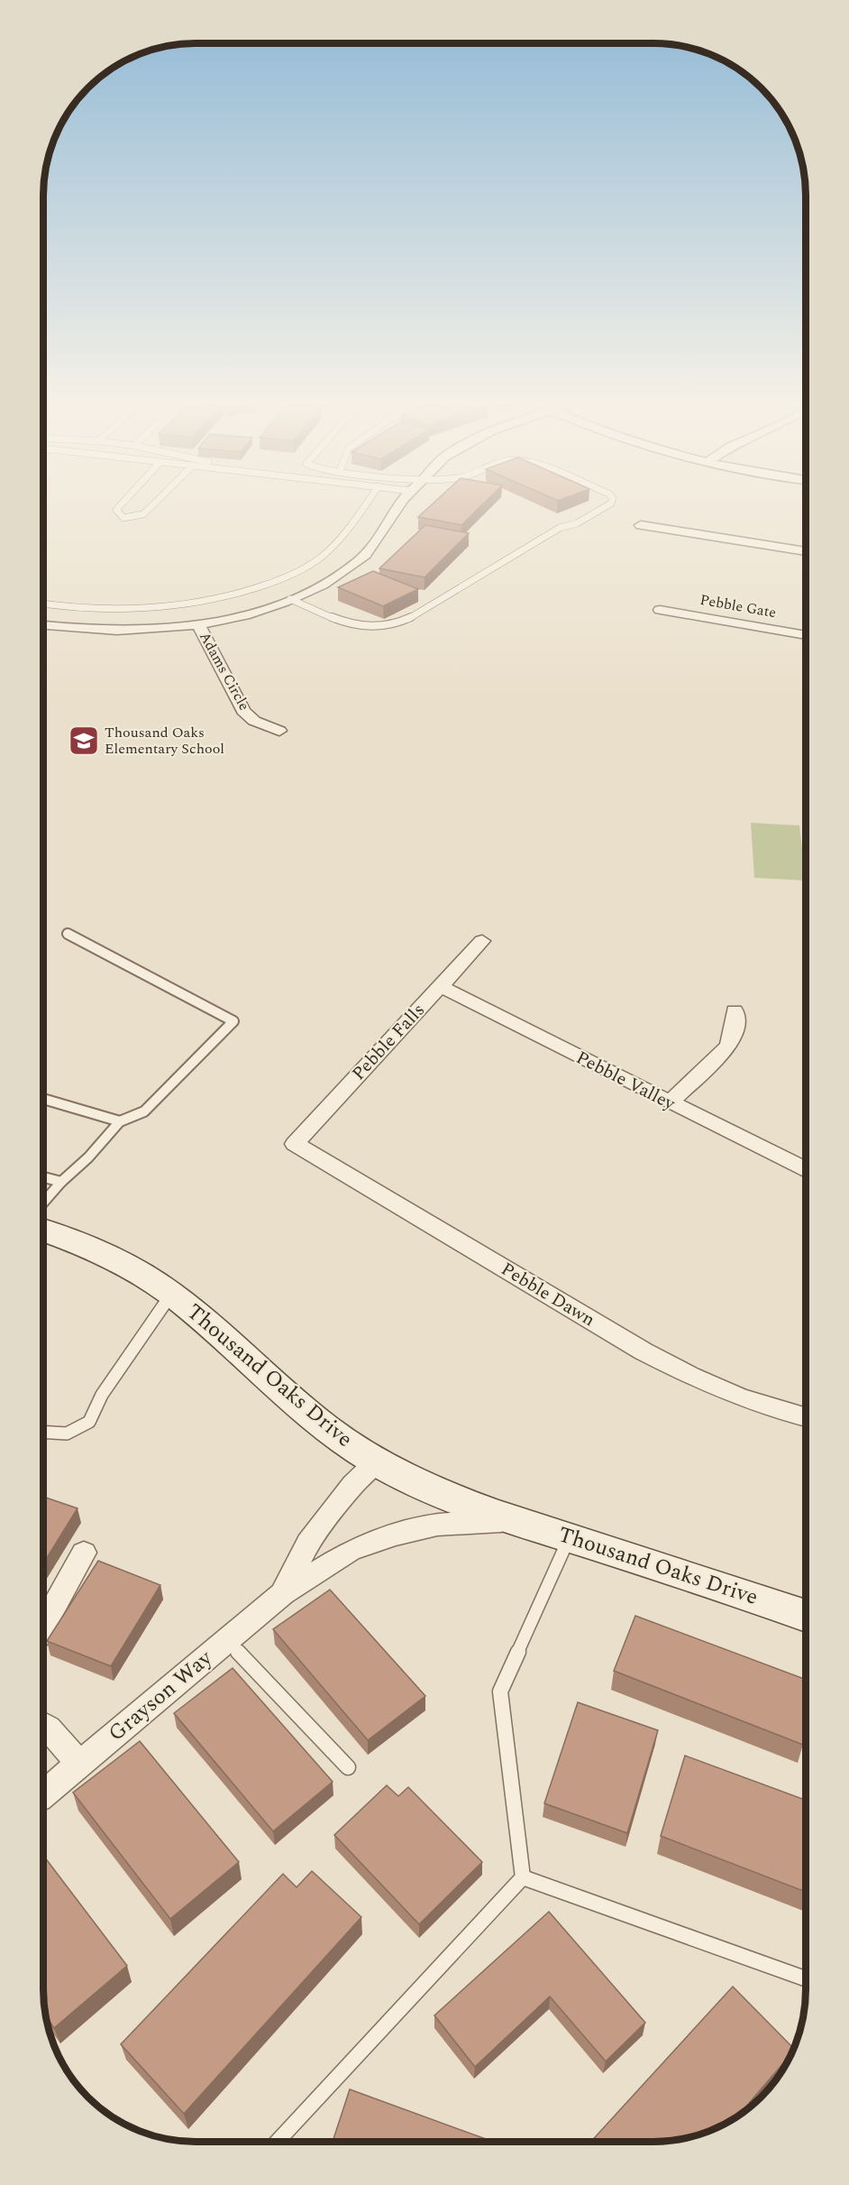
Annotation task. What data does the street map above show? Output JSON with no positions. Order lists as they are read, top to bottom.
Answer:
{
  "streets": {
    "main road": ["Thousand Oaks Drive"],
    "street": [
      "Pebble Gate",
      "Adams Circle",
      "Pebble Falls",
      "Pebble Valley",
      "Pebble Dawn",
      "Grayson Way"
    ]
  },
  "crossings": [
    ["Pebble Falls", "Pebble Valley"],
    ["Pebble Falls", "Pebble Dawn"],
    ["Thousand Oaks Drive", "Grayson Way"]
  ],
  "places": {
    "school or university": ["Thousand Oaks Elementary School"]
  }
}
